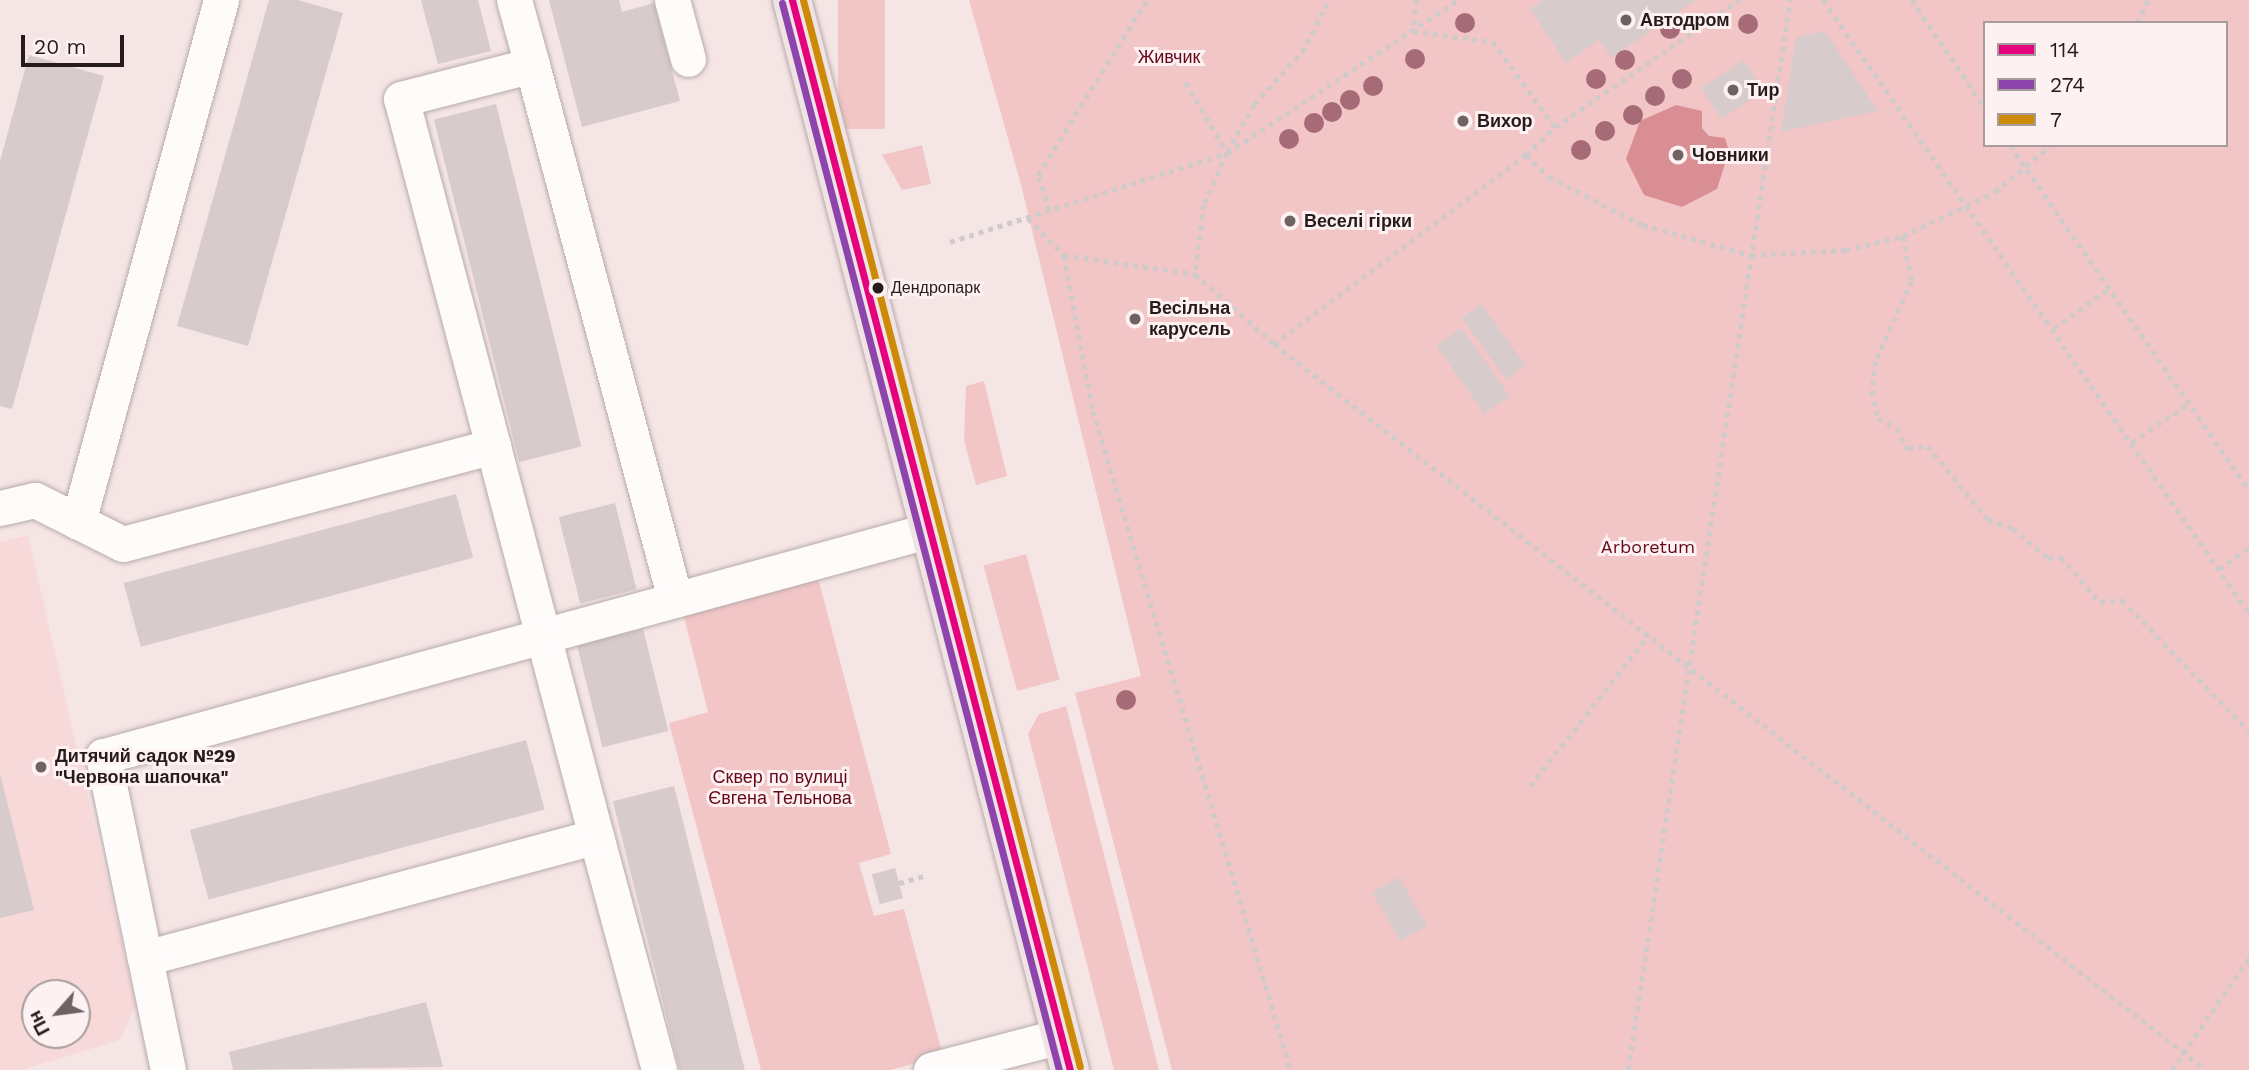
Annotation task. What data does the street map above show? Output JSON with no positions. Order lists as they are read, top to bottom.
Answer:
{
  "parks": ["Живчик", "Arboretum", "Сквер по вулиці Євгена Тельнова"],
  "places": [
    "Автодром",
    "Тир",
    "Вихор",
    "Човники",
    "Веселі гірки",
    "Дендропарк",
    "Весільна карусель",
    "Дитячий садок №29 \"Червона шапочка\""
  ],
  "lines": ["transit line 114", "transit line 7", "transit line 274"],
  "legend": ["114", "274", "7"],
  "scale_bar": "20 m",
  "north": "bottom left"
}
